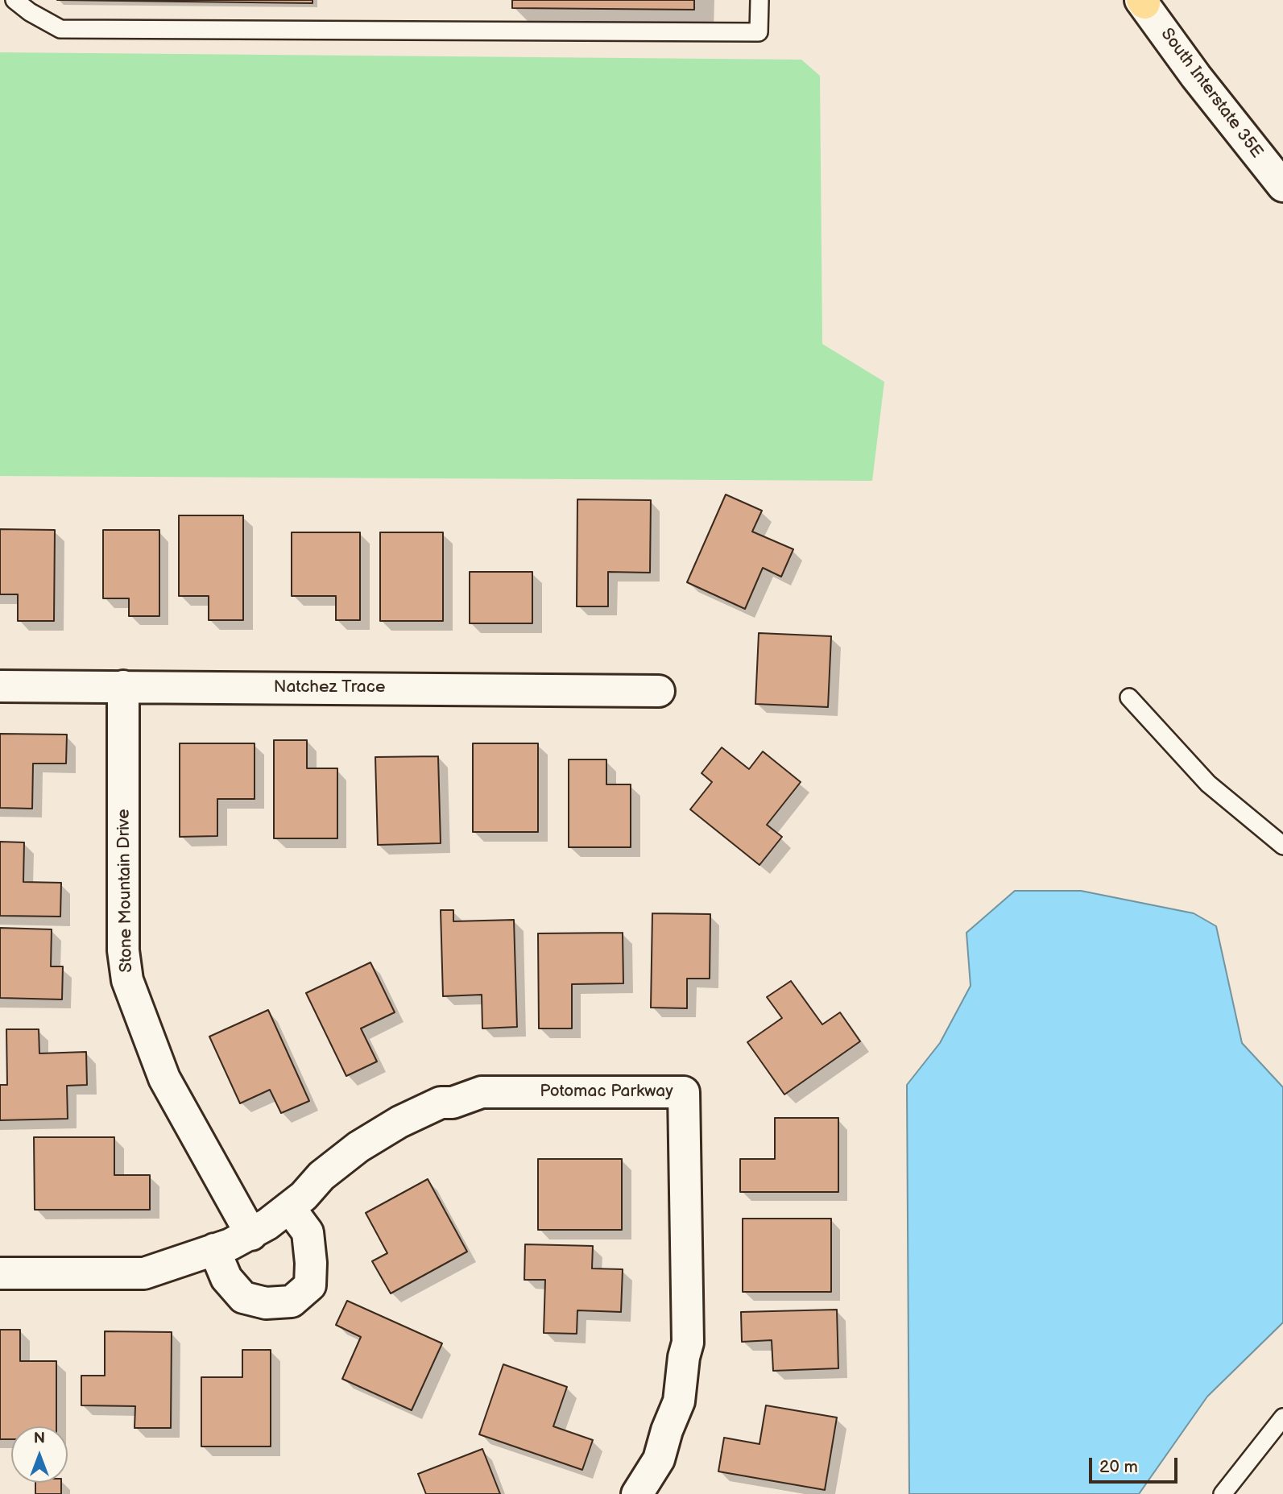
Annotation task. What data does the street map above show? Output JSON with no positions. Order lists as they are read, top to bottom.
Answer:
{
  "streets": {
    "street": [
      "South Interstate 35E",
      "Natchez Trace",
      "Stone Mountain Drive",
      "Potomac Parkway"
    ]
  },
  "crossings": [
    ["Natchez Trace", "Stone Mountain Drive"],
    ["Stone Mountain Drive", "Potomac Parkway"]
  ],
  "scale_bar": "20 m",
  "north": "top"
}
